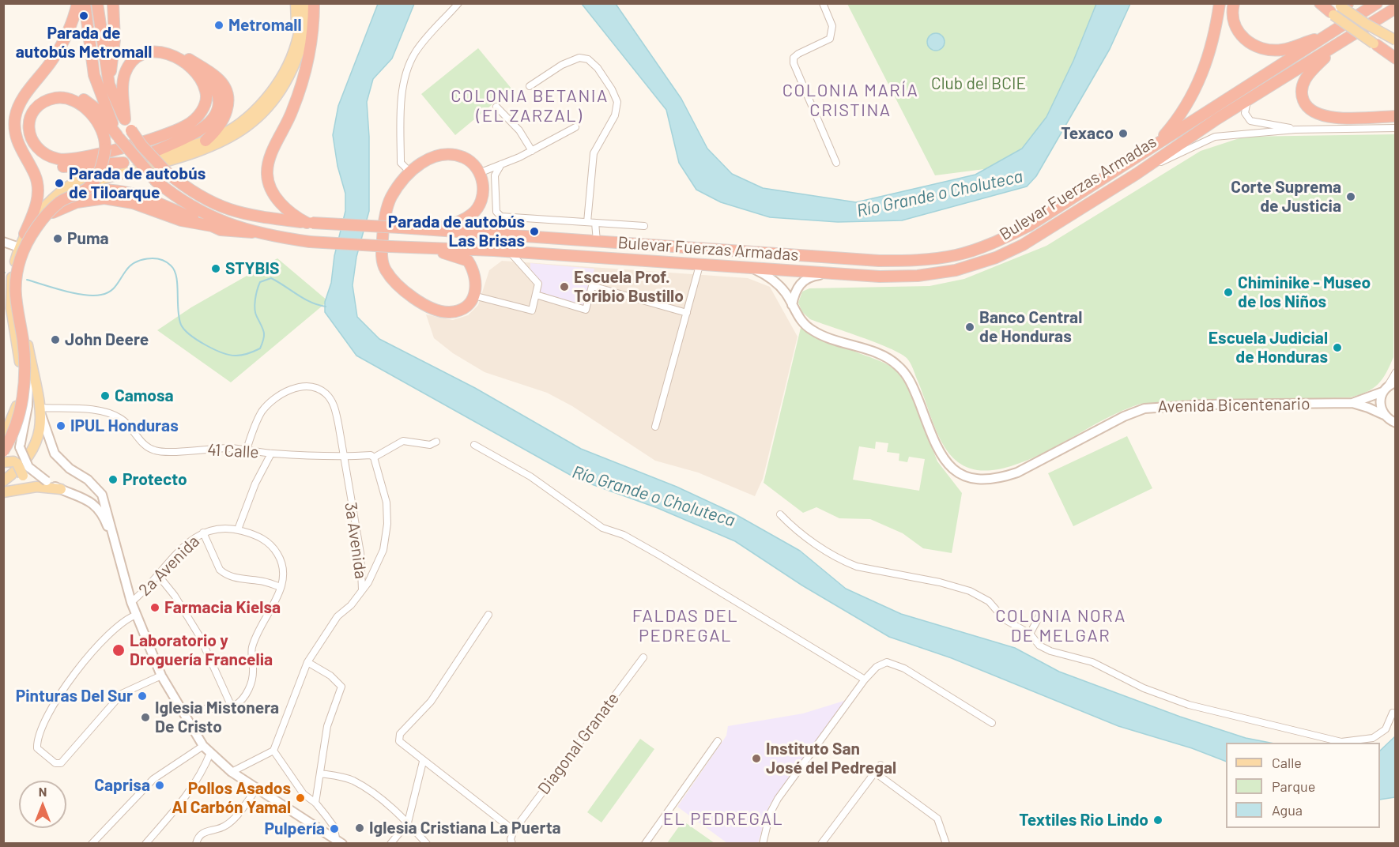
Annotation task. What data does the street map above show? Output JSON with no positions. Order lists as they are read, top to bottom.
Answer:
{
  "streets": {
    "highway": ["Bulevar Fuerzas Armadas"],
    "street": [
      "Avenida Bicentenario",
      "41 Calle",
      "3a Avenida",
      "2a Avenida",
      "Diagonal Granate"
    ]
  },
  "crossings": [
    ["Bulevar Fuerzas Armadas", "Avenida Bicentenario"],
    ["41 Calle", "3a Avenida"]
  ],
  "districts": [
    "COLONIA MARÍA CRISTINA",
    "COLONIA BETANIA (EL ZARZAL)",
    "FALDAS DEL PEDREGAL",
    "COLONIA NORA DE MELGAR",
    "EL PEDREGAL"
  ],
  "water": ["Río Grande o Choluteca"],
  "parks": ["Club del BCIE"],
  "places": [
    "Parada de autobús Metromall",
    "Metromall",
    "Texaco",
    "Parada de autobús de Tiloarque",
    "Corte Suprema de Justicia",
    "Parada de autobús Las Brisas",
    "Puma",
    "STYBIS",
    "Escuela Prof. Toribio Bustillo",
    "Chiminike - Museo de los Niños",
    "Banco Central de Honduras",
    "John Deere",
    "Escuela Judicial de Honduras",
    "Camosa",
    "IPUL Honduras",
    "Protecto",
    "Farmacia Kielsa",
    "Laboratorio y Droguería Francelia",
    "Pinturas Del Sur",
    "Iglesia Mistonera De Cristo",
    "Instituto San José del Pedregal",
    "Caprisa",
    "Pollos Asados Al Carbón Yamal",
    "Textiles Rio Lindo",
    "Iglesia Cristiana La Puerta",
    "Pulpería"
  ],
  "legend": ["Calle", "Parque", "Agua"],
  "north": "top"
}
